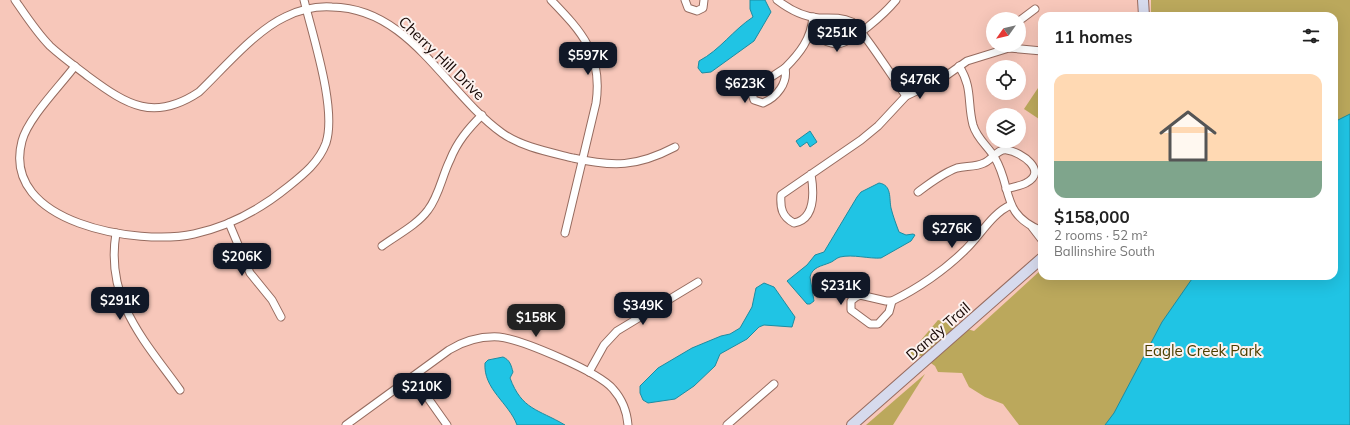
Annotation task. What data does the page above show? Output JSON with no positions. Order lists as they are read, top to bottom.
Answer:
{
  "streets": {
    "street": ["Cherry Hill Drive", "Dandy Trail"]
  },
  "parks": ["Eagle Creek Park"],
  "north": "bottom left",
  "page": {
    "heading": "11 homes",
    "price": [
      "$251K",
      "$597K",
      "$476K",
      "$623K",
      "$276K",
      "$206K",
      "$231K",
      "$291K",
      "$349K",
      "$158K",
      "$210K"
    ],
    "list": [
      {
        "name": "$158,000",
        "note": "2 rooms · 52 m² · Ballinshire South"
      }
    ]
  }
}
